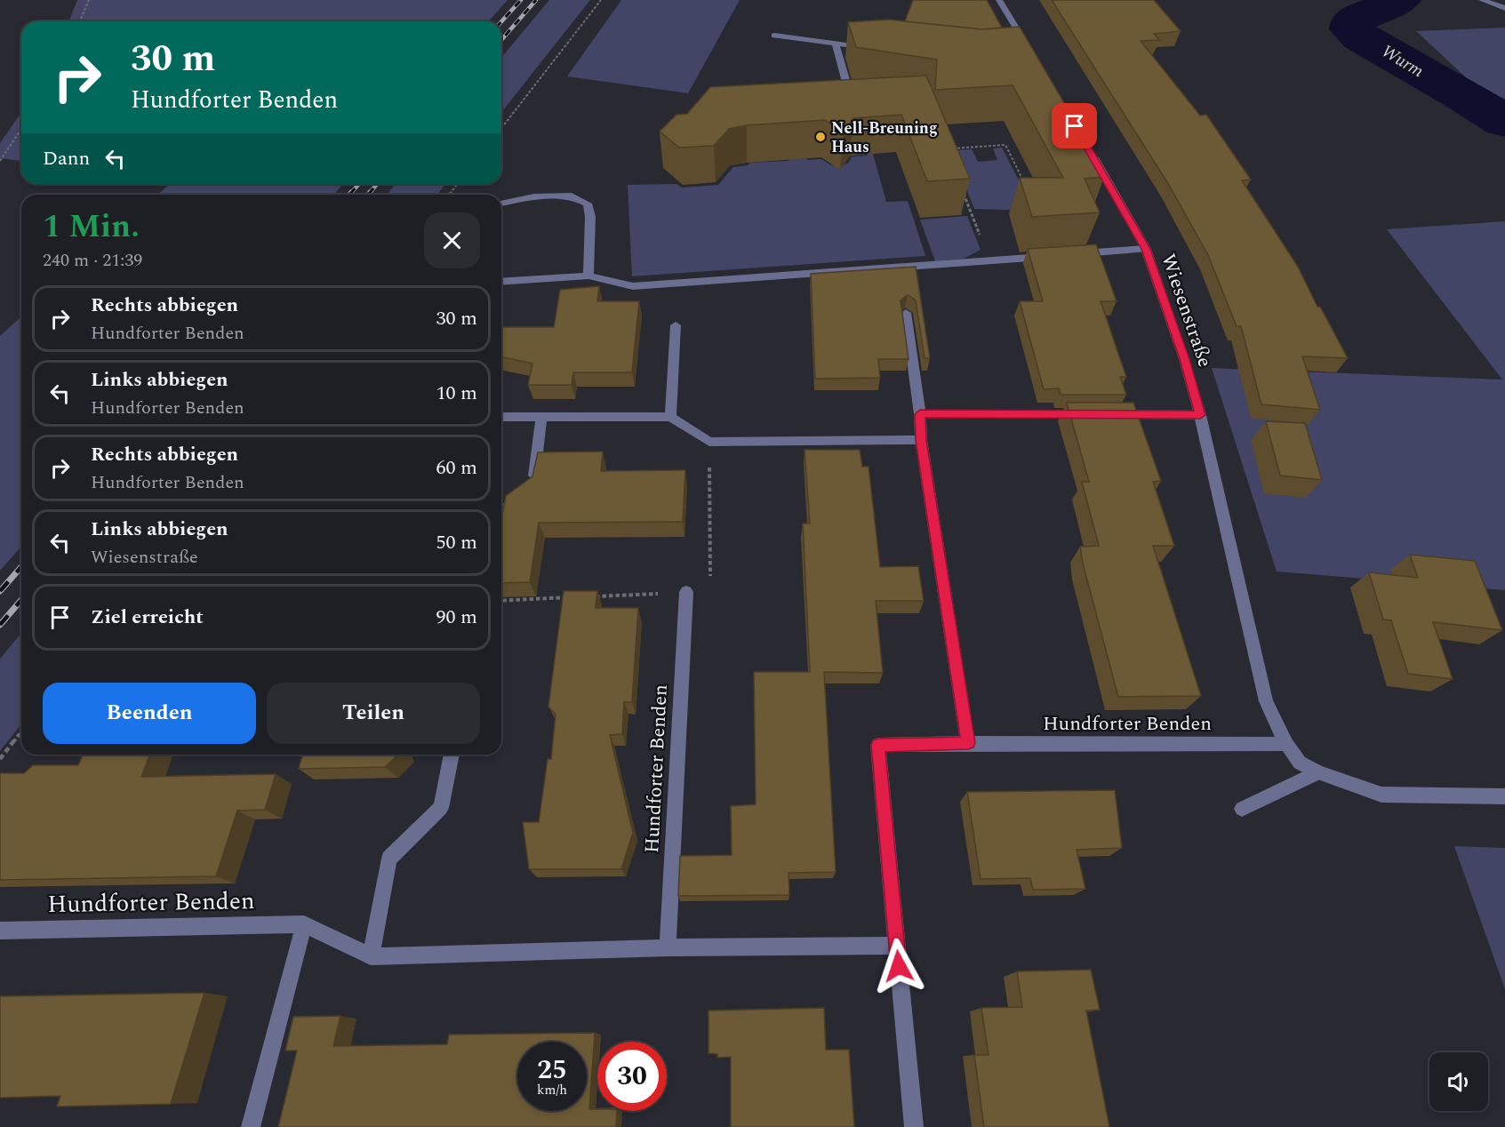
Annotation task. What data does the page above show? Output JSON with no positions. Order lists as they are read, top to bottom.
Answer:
{
  "streets": {
    "street": ["Wiesenstraße", "Hundforter Benden"]
  },
  "crossings": [
    ["Wiesenstraße", "Hundforter Benden"]
  ],
  "water": ["Wurm"],
  "places": ["Nell-Breuning Haus"],
  "page": {
    "turn": ["30 m", "Hundforter Benden"],
    "then": "Dann",
    "heading": ["1 Min.", "240 m · 21:39"],
    "list": [
      {
        "name": "Rechts abbiegen",
        "note": "Hundforter Benden",
        "value": "30 m"
      },
      {
        "name": "Links abbiegen",
        "note": "Hundforter Benden",
        "value": "10 m"
      },
      {
        "name": "Rechts abbiegen",
        "note": "Hundforter Benden",
        "value": "60 m"
      },
      {
        "name": "Links abbiegen",
        "note": "Wiesenstraße",
        "value": "50 m"
      },
      {
        "name": "Ziel erreicht",
        "value": "90 m"
      }
    ],
    "buttons": ["Beenden", "Teilen"],
    "speed": "25 km/h",
    "limit": "30"
  }
}
